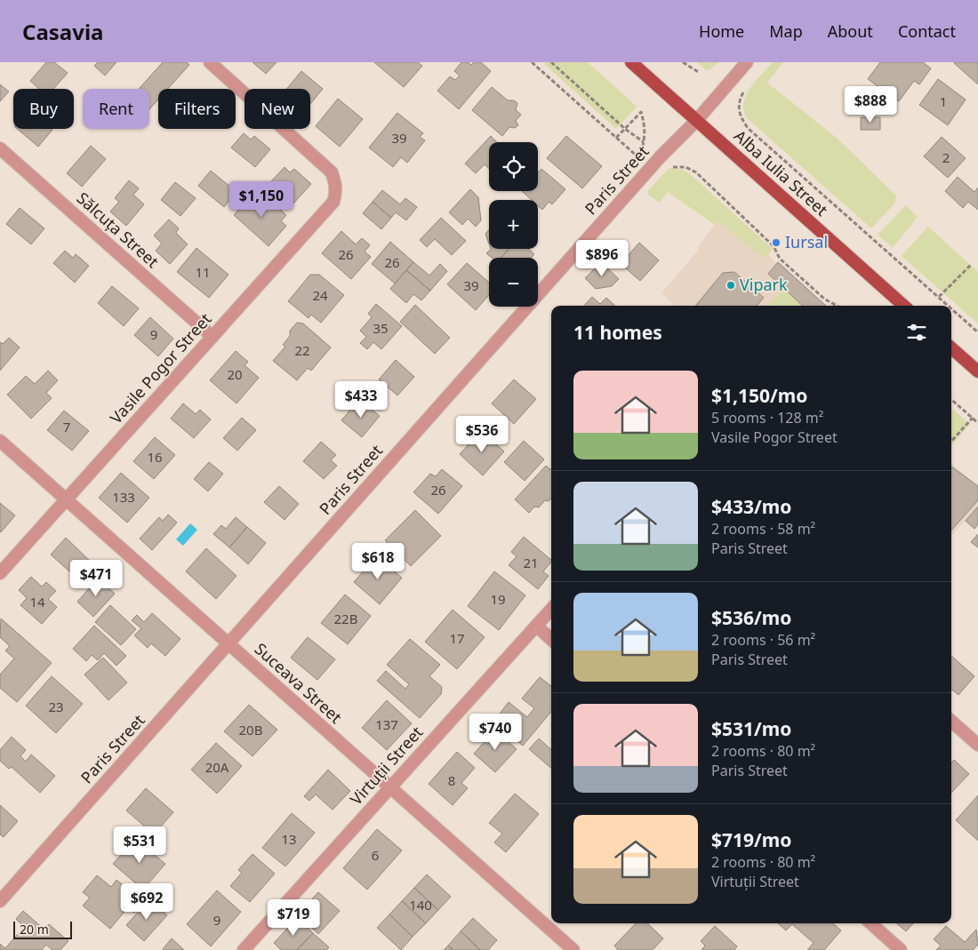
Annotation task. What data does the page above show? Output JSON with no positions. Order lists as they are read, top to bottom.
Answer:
{
  "streets": {
    "main road": ["Alba Iulia Street"],
    "street": [
      "Paris Street",
      "Sălcuța Street",
      "Vasile Pogor Street",
      "Suceava Street",
      "Virtuții Street"
    ]
  },
  "crossings": [
    ["Alba Iulia Street", "Paris Street"],
    ["Paris Street", "Suceava Street"],
    ["Sălcuța Street", "Vasile Pogor Street"],
    ["Vasile Pogor Street", "Suceava Street"],
    ["Suceava Street", "Virtuții Street"]
  ],
  "places": ["Iursal", "Vipark"],
  "house_numbers": [
    "1",
    "39",
    "2",
    "26",
    "26",
    "11",
    "39",
    "24",
    "35",
    "9",
    "22",
    "20",
    "7",
    "16",
    "26",
    "133",
    "21",
    "19",
    "14",
    "22B",
    "17",
    "23",
    "137",
    "20B",
    "20A",
    "8",
    "13",
    "6",
    "140",
    "9"
  ],
  "scale_bar": "20 m",
  "page": {
    "header": "Casavia",
    "nav": [
      "Home",
      "Map",
      "About",
      "Contact"
    ],
    "price": [
      "$888",
      "$1,150",
      "$896",
      "$433",
      "$536",
      "$618",
      "$471",
      "$740",
      "$531",
      "$692",
      "$719"
    ],
    "chip": [
      "Buy",
      "Rent",
      "Filters",
      "New"
    ],
    "map_buttons": ["+", "−"],
    "heading": "11 homes",
    "list": [
      {
        "name": "$1,150/mo",
        "note": "5 rooms · 128 m² · Vasile Pogor Street"
      },
      {
        "name": "$433/mo",
        "note": "2 rooms · 58 m² · Paris Street"
      },
      {
        "name": "$536/mo",
        "note": "2 rooms · 56 m² · Paris Street"
      },
      {
        "name": "$531/mo",
        "note": "2 rooms · 80 m² · Paris Street"
      },
      {
        "name": "$719/mo",
        "note": "2 rooms · 80 m² · Virtuții Street"
      }
    ],
    "scale": "20 m"
  }
}
